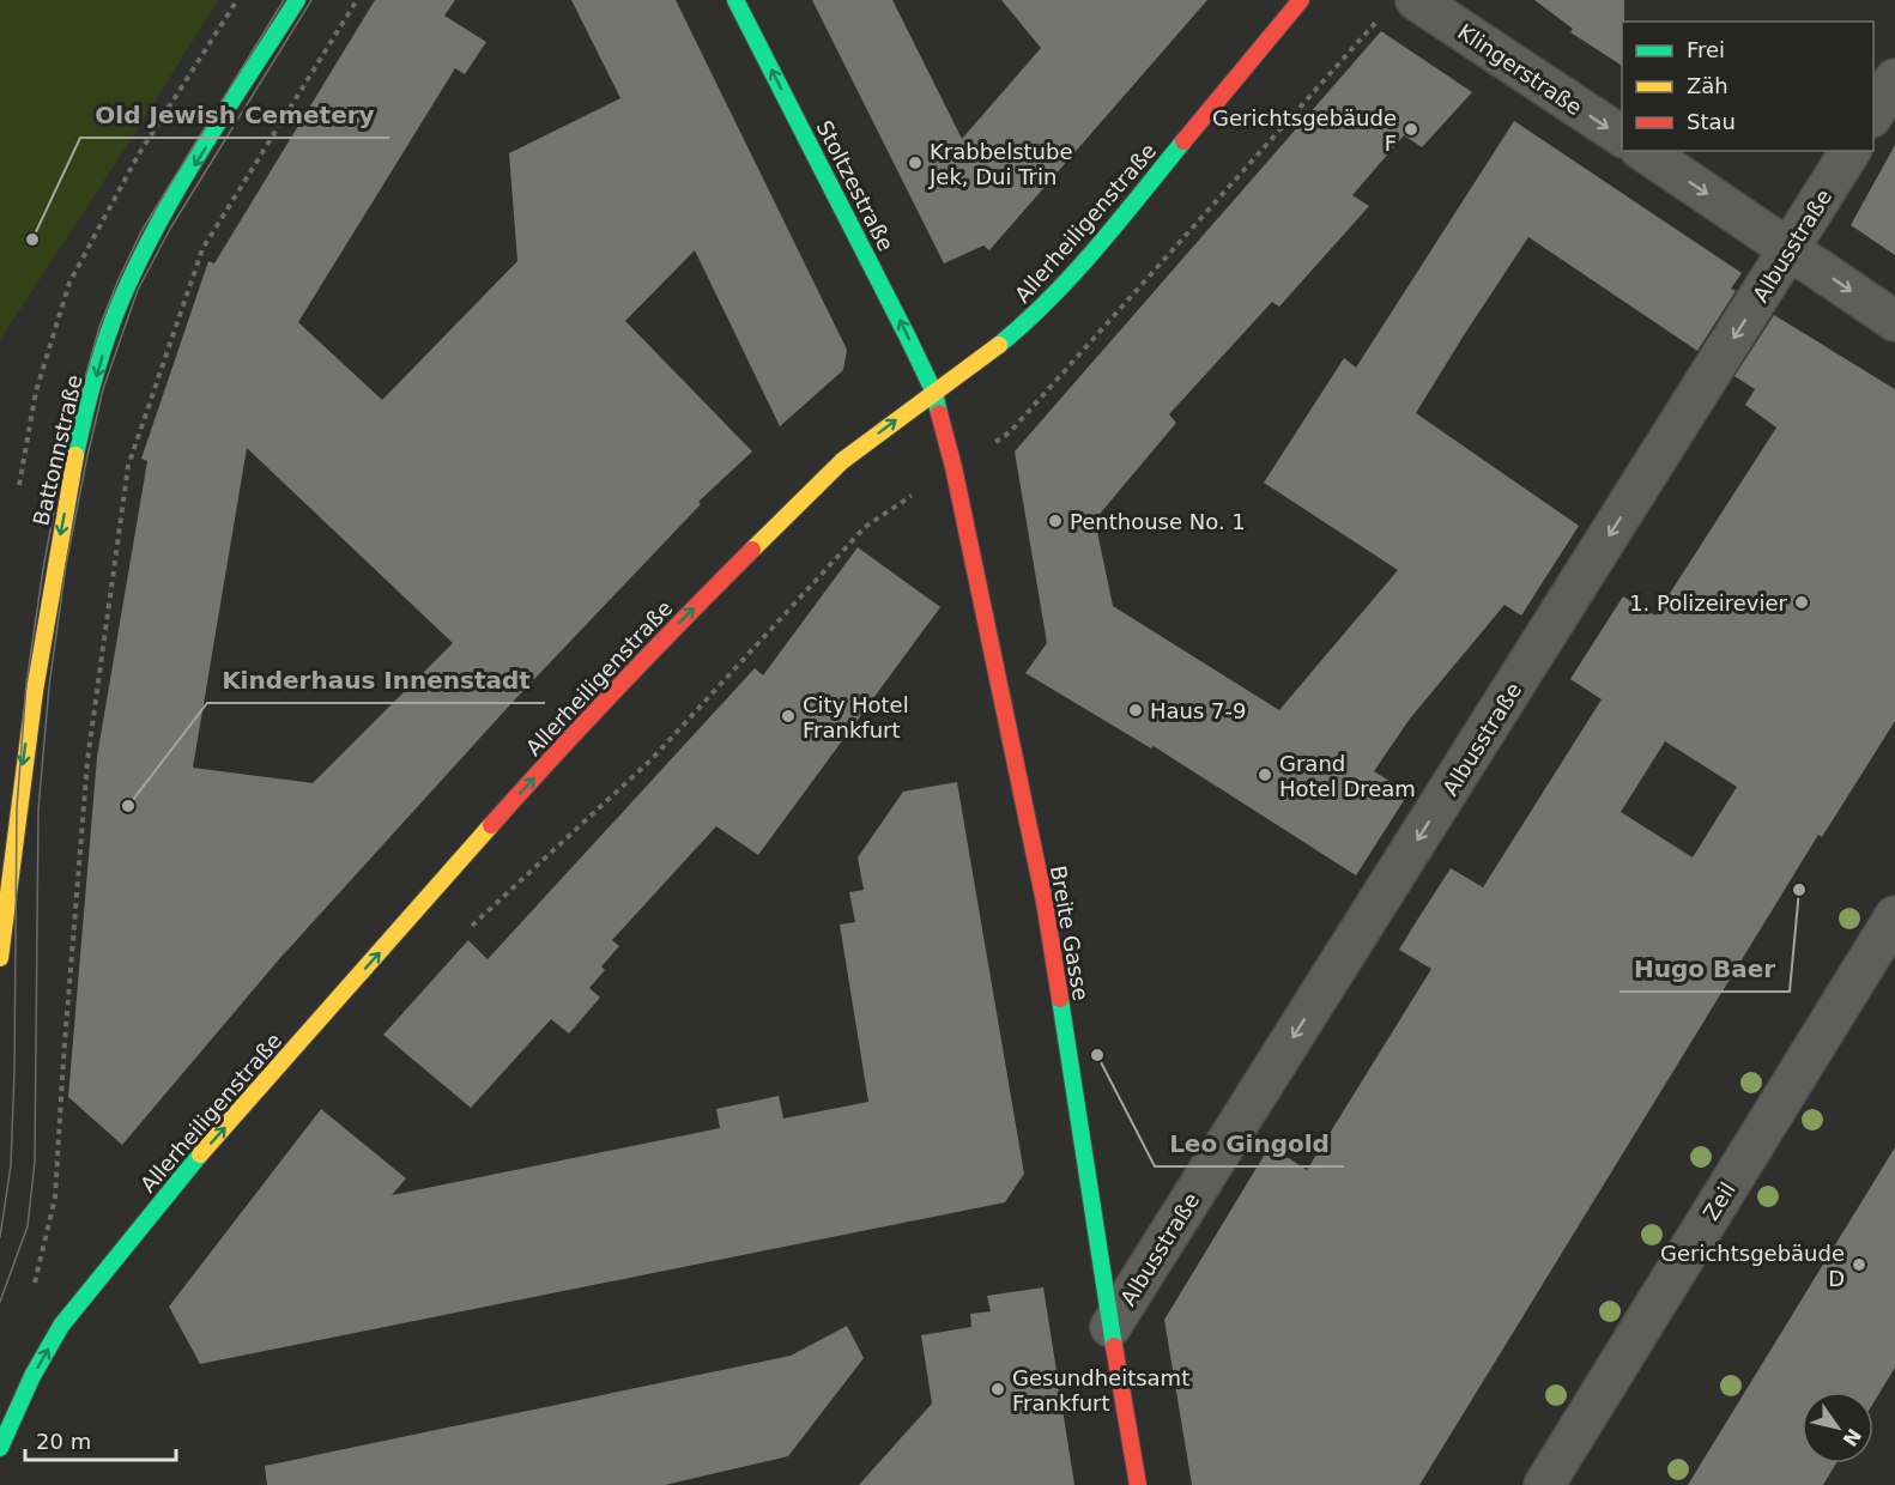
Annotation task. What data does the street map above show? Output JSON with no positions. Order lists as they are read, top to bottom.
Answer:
{
  "streets": {
    "main road": [
      "Stoltzestraße",
      "Allerheiligenstraße",
      "Battonnstraße",
      "Breite Gasse"
    ],
    "street": ["Klingerstraße", "Albusstraße", "Zeil"]
  },
  "crossings": [
    ["Stoltzestraße", "Allerheiligenstraße"],
    ["Stoltzestraße", "Breite Gasse"],
    ["Allerheiligenstraße", "Breite Gasse"],
    ["Albusstraße", "Breite Gasse"]
  ],
  "one_way": [
    "Klingerstraße",
    "Stoltzestraße",
    "Allerheiligenstraße",
    "Albusstraße",
    "Battonnstraße"
  ],
  "places": [
    "Gerichtsgebäude F",
    "Krabbelstube Jek, Dui Trin",
    "Old Jewish Cemetery",
    "Penthouse No. 1",
    "1. Polizeirevier",
    "Haus 7-9",
    "City Hotel Frankfurt",
    "Grand Hotel Dream",
    "Kinderhaus Innenstadt",
    "Hugo Baer",
    "Leo Gingold",
    "Gerichtsgebäude D",
    "Gesundheitsamt Frankfurt"
  ],
  "legend": ["Frei", "Zäh", "Stau"],
  "scale_bar": "20 m",
  "north": "bottom right"
}
